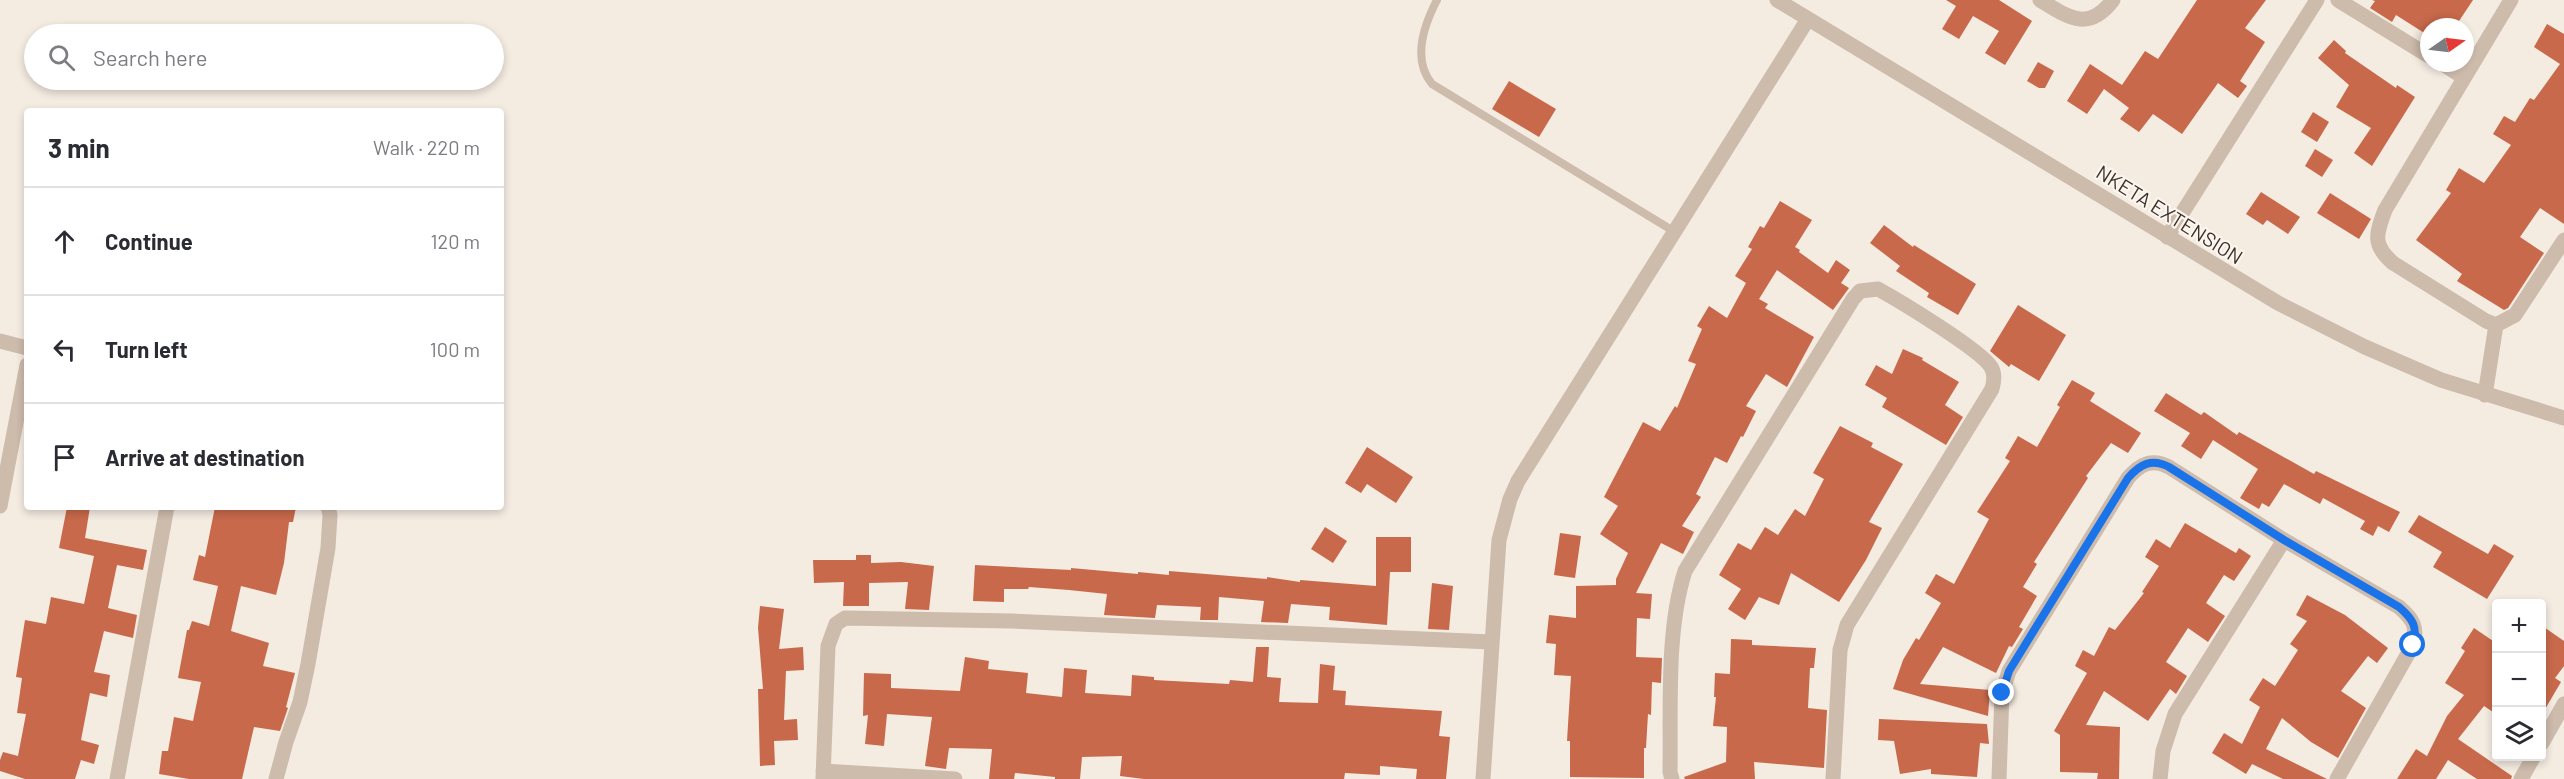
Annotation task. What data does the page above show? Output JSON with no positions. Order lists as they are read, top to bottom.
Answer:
{
  "streets": {
    "street": ["NKETA EXTENSION"]
  },
  "north": "right",
  "page": {
    "search": "Search here",
    "heading": ["3 min", "Walk · 220 m"],
    "list": [
      ["Continue", "120 m"],
      ["Turn left", "100 m"],
      "Arrive at destination"
    ],
    "map_buttons": ["+", "−"]
  }
}
